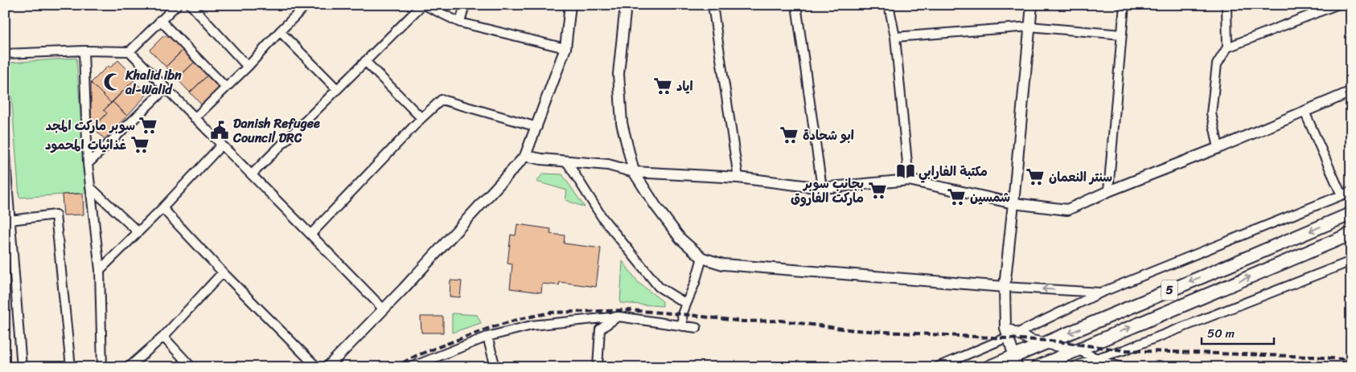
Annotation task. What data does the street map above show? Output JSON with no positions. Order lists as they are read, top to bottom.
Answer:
{
  "streets": {
    "main road": ["5"]
  },
  "places": {
    "mosque": ["Khalid ibn al-Walid"],
    "supermarket": [
      "اياد",
      "سوبر ماركت المجد",
      "ابو شحادة",
      "غذائيات المحمود",
      "سنتر النعمان",
      "بجانب سوبر ماركت الفاروق",
      "شمسين"
    ],
    "public building": ["Danish Refugee Council DRC"],
    "library": ["مكتبة الفارابي"]
  },
  "scale_bar": "50 m"
}
